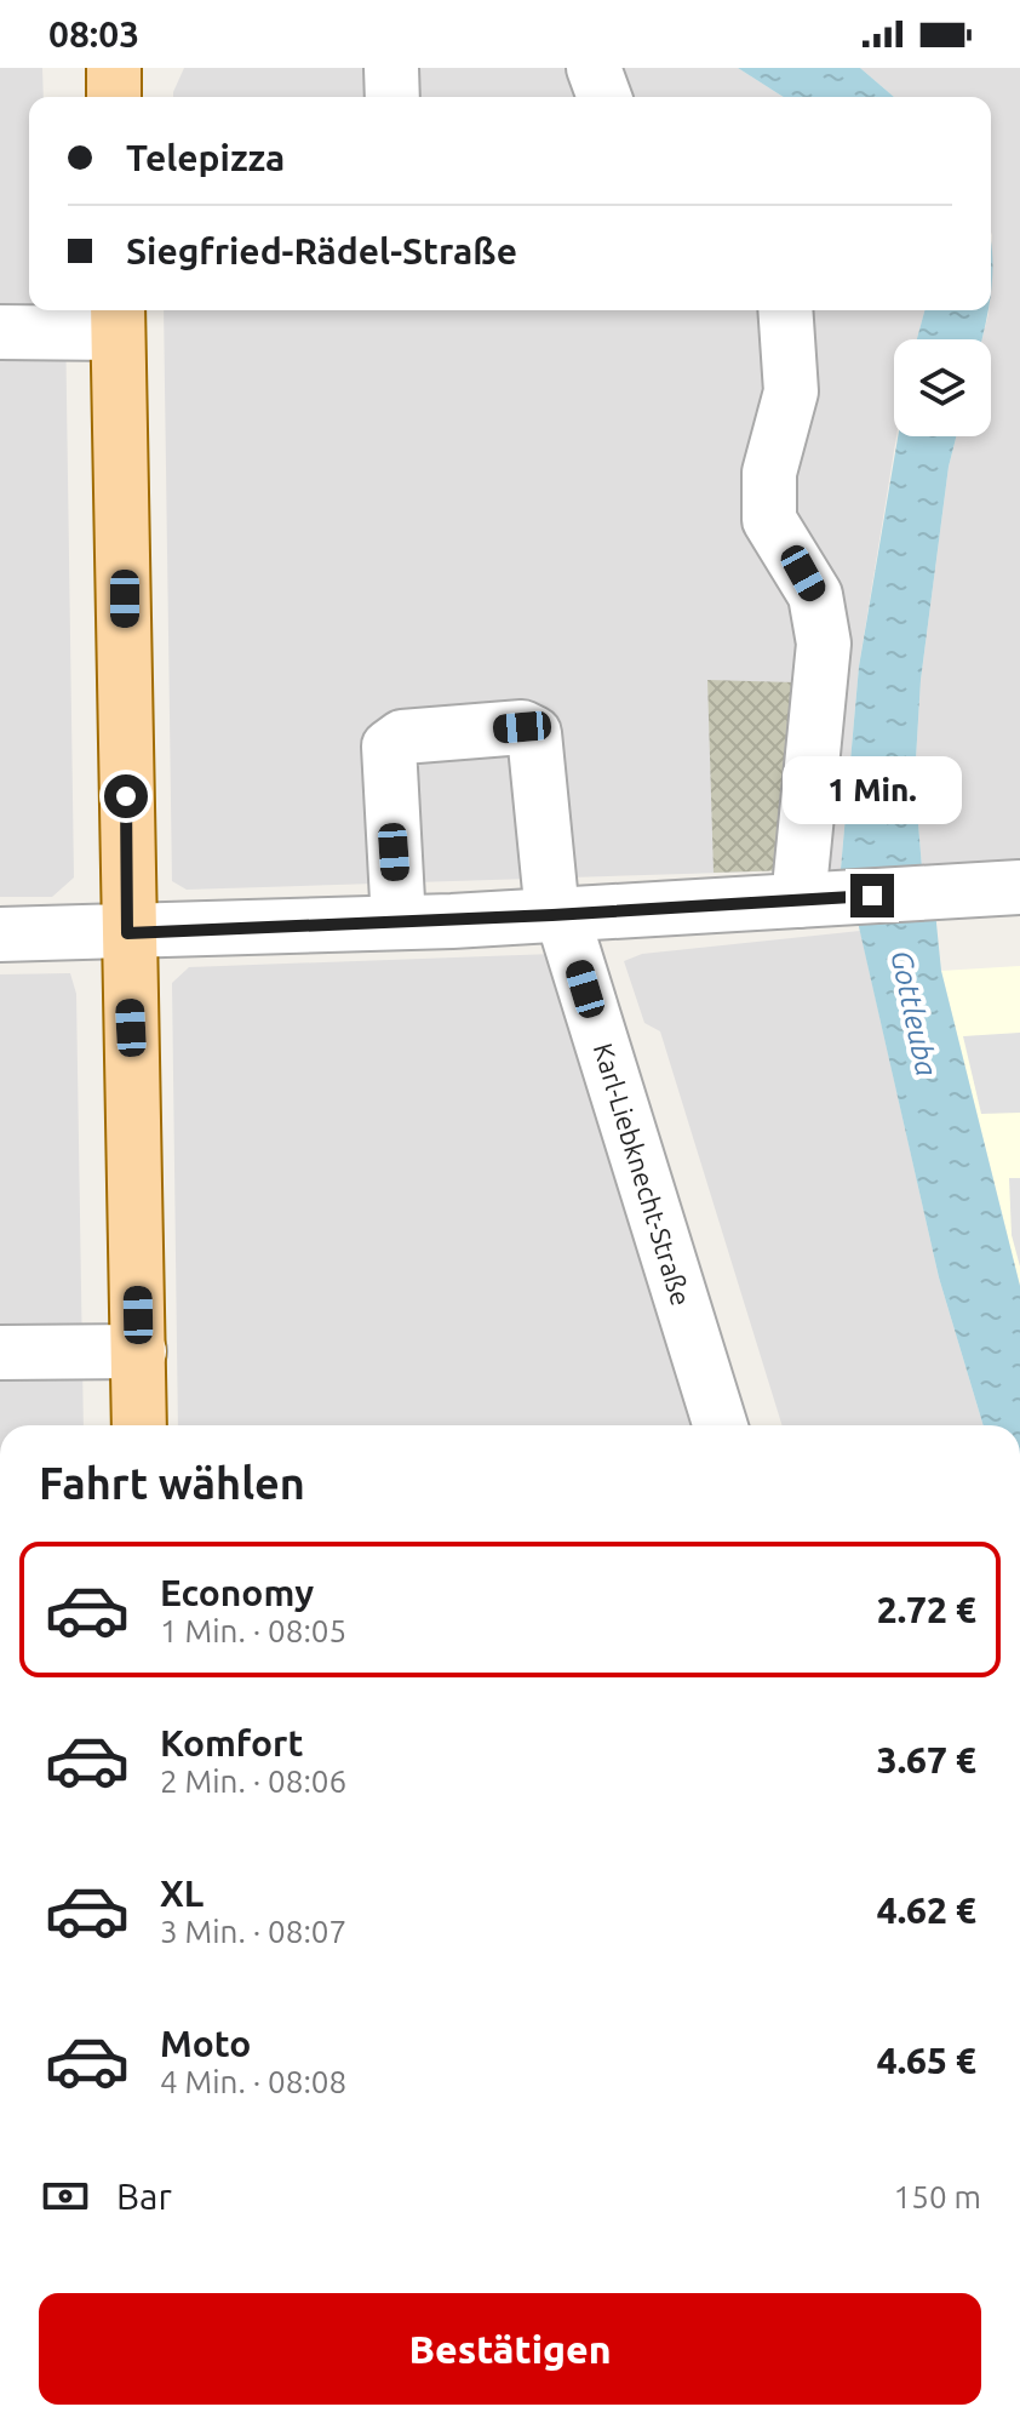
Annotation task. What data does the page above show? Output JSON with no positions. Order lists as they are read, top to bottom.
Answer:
{
  "streets": {
    "street": ["Karl-Liebknecht-Straße"]
  },
  "water": ["Gottleuba"],
  "page": {
    "status": "08:03",
    "banner": ["Telepizza", "Siegfried-Rädel-Straße"],
    "bubble": "1 Min.",
    "heading": "Fahrt wählen",
    "list": [
      {
        "name": "Economy",
        "note": "1 Min. · 08:05",
        "value": "2.72 €"
      },
      {
        "name": "Komfort",
        "note": "2 Min. · 08:06",
        "value": "3.67 €"
      },
      {
        "name": "XL",
        "note": "3 Min. · 08:07",
        "value": "4.62 €"
      },
      {
        "name": "Moto",
        "note": "4 Min. · 08:08",
        "value": "4.65 €"
      }
    ],
    "pay": ["Bar", "150 m"],
    "buttons": "Bestätigen"
  }
}
